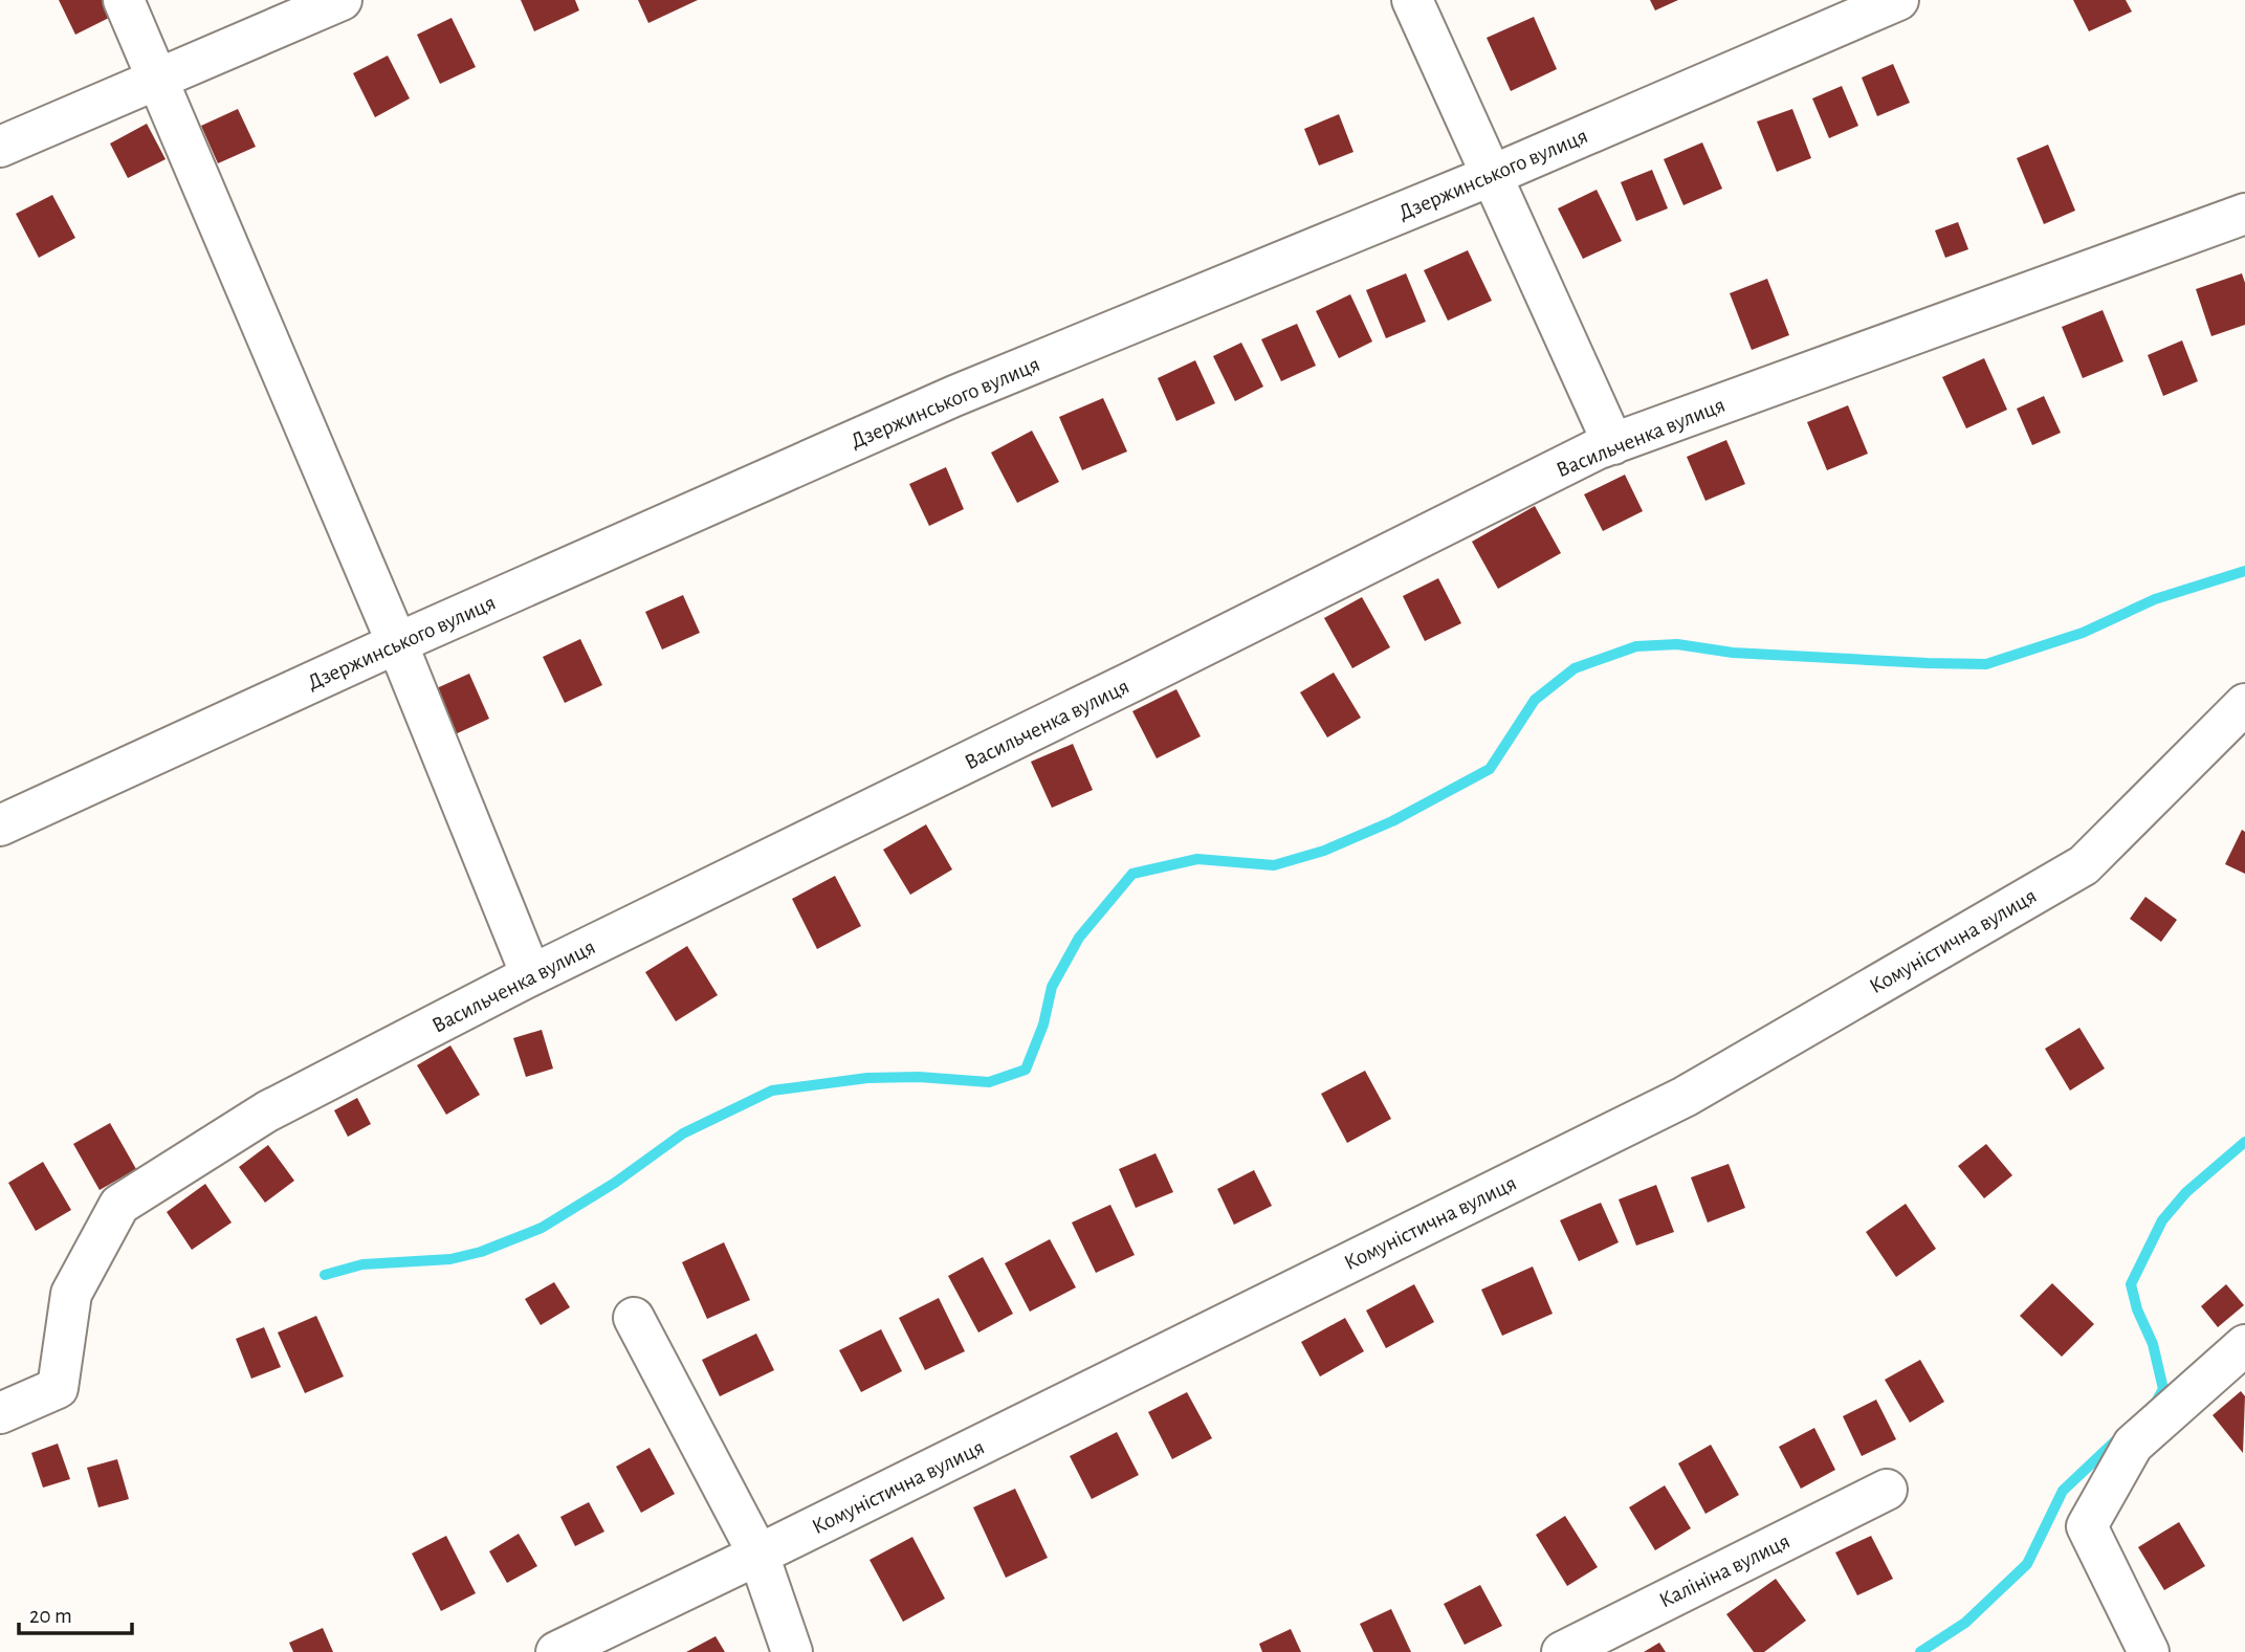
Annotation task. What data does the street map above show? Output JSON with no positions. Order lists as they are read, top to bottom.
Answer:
{
  "streets": {
    "street": [
      "Дзержинського вулиця",
      "Васильченка вулиця",
      "Комуністична вулиця",
      "Калініна вулиця"
    ]
  },
  "scale_bar": "20 m"
}
